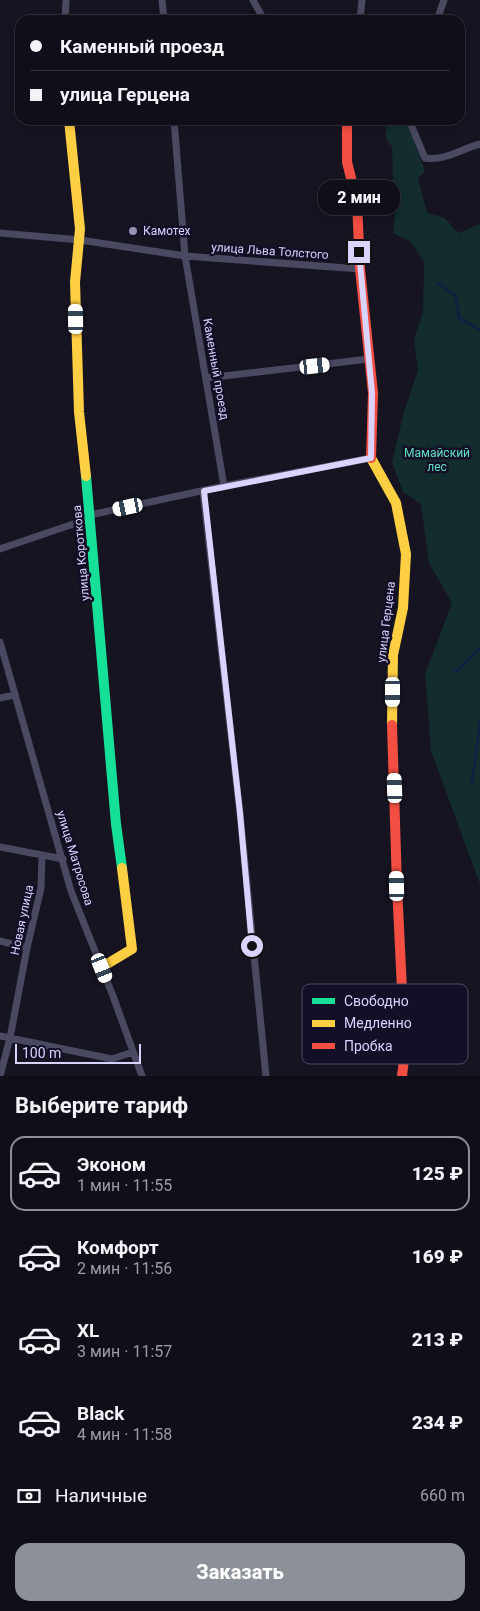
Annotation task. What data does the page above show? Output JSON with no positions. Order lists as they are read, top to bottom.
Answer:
{
  "streets": {
    "street": [
      "улица Льва Толстого",
      "Каменный проезд",
      "улица Короткова",
      "улица Герцена",
      "улица Матросова",
      "Новая улица"
    ]
  },
  "crossings": [
    ["улица Льва Толстого", "Каменный проезд"],
    ["улица Льва Толстого", "улица Короткова"],
    ["улица Льва Толстого", "улица Герцена"],
    ["улица Короткова", "улица Матросова"]
  ],
  "parks": ["Мамайский лес"],
  "places": ["Камотех"],
  "legend": ["Свободно", "Медленно", "Пробка"],
  "scale_bar": "100 m",
  "page": {
    "banner": ["Каменный проезд", "улица Герцена"],
    "bubble": "2 мин",
    "scale": "100 m",
    "heading": "Выберите тариф",
    "list": [
      {
        "name": "Эконом",
        "note": "1 мин · 11:55",
        "value": "125 ₽"
      },
      {
        "name": "Комфорт",
        "note": "2 мин · 11:56",
        "value": "169 ₽"
      },
      {
        "name": "XL",
        "note": "3 мин · 11:57",
        "value": "213 ₽"
      },
      {
        "name": "Black",
        "note": "4 мин · 11:58",
        "value": "234 ₽"
      }
    ],
    "pay": ["Наличные", "660 m"],
    "buttons": "Заказать"
  }
}
